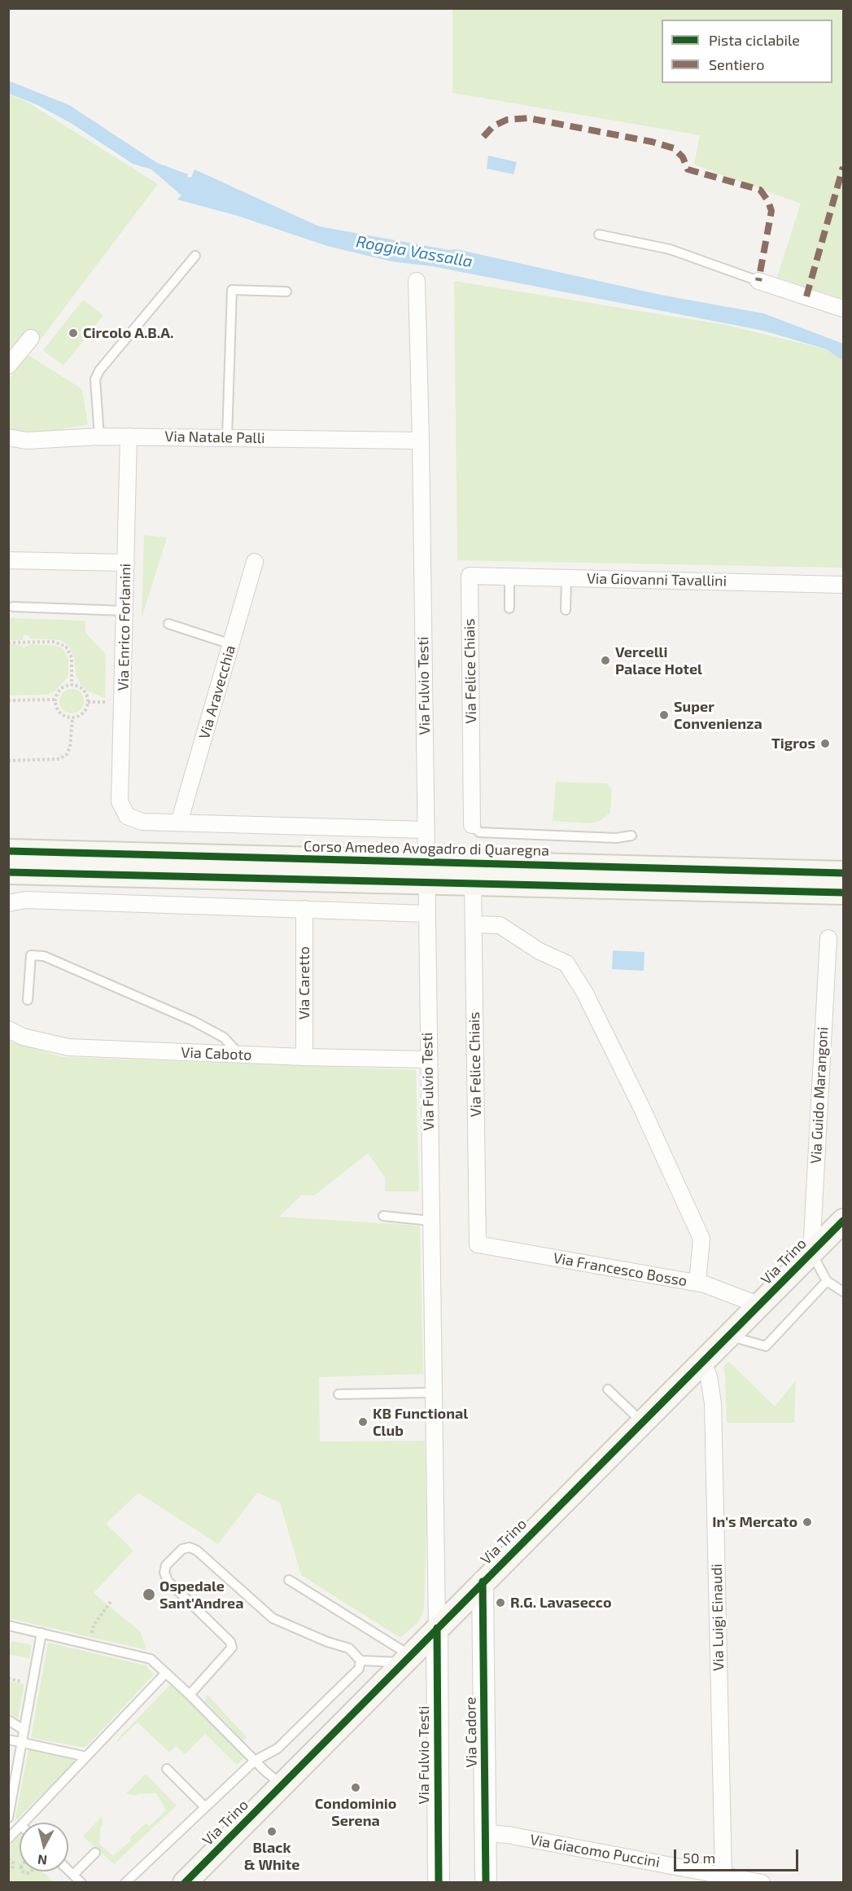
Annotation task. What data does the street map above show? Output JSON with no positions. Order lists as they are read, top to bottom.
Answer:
{
  "streets": {
    "main road": ["Corso Amedeo Avogadro di Quaregna", "Via Trino"],
    "street": [
      "Via Natale Palli",
      "Via Giovanni Tavallini",
      "Via Enrico Forlanini",
      "Via Felice Chiais",
      "Via Fulvio Testi",
      "Via Aravecchia",
      "Via Caretto",
      "Via Caboto",
      "Via Guido Marangoni",
      "Via Francesco Bosso",
      "Via Luigi Einaudi",
      "Via Cadore",
      "Via Giacomo Puccini"
    ]
  },
  "crossings": [
    ["Via Natale Palli", "Via Enrico Forlanini"],
    ["Via Natale Palli", "Via Fulvio Testi"],
    ["Via Giovanni Tavallini", "Via Felice Chiais"],
    ["Via Enrico Forlanini", "Corso Amedeo Avogadro di Quaregna"],
    ["Via Felice Chiais", "Corso Amedeo Avogadro di Quaregna"],
    ["Via Felice Chiais", "Via Francesco Bosso"],
    ["Via Fulvio Testi", "Corso Amedeo Avogadro di Quaregna"],
    ["Via Fulvio Testi", "Via Caboto"],
    ["Via Fulvio Testi", "Via Trino"],
    ["Via Aravecchia", "Corso Amedeo Avogadro di Quaregna"],
    ["Via Caretto", "Via Caboto"],
    ["Via Guido Marangoni", "Via Trino"],
    ["Via Trino", "Via Francesco Bosso"],
    ["Via Trino", "Via Luigi Einaudi"],
    ["Via Trino", "Via Cadore"],
    ["Via Luigi Einaudi", "Via Giacomo Puccini"],
    ["Via Cadore", "Via Giacomo Puccini"]
  ],
  "water": ["Roggia Vassalla"],
  "places": [
    "Circolo A.B.A.",
    "Vercelli Palace Hotel",
    "Super Convenienza",
    "Tigros",
    "KB Functional Club",
    "In's Mercato",
    "Ospedale Sant'Andrea",
    "R.G. Lavasecco",
    "Condominio Serena",
    "Black & White"
  ],
  "legend": ["Pista ciclabile", "Sentiero"],
  "scale_bar": "50 m",
  "north": "bottom"
}
